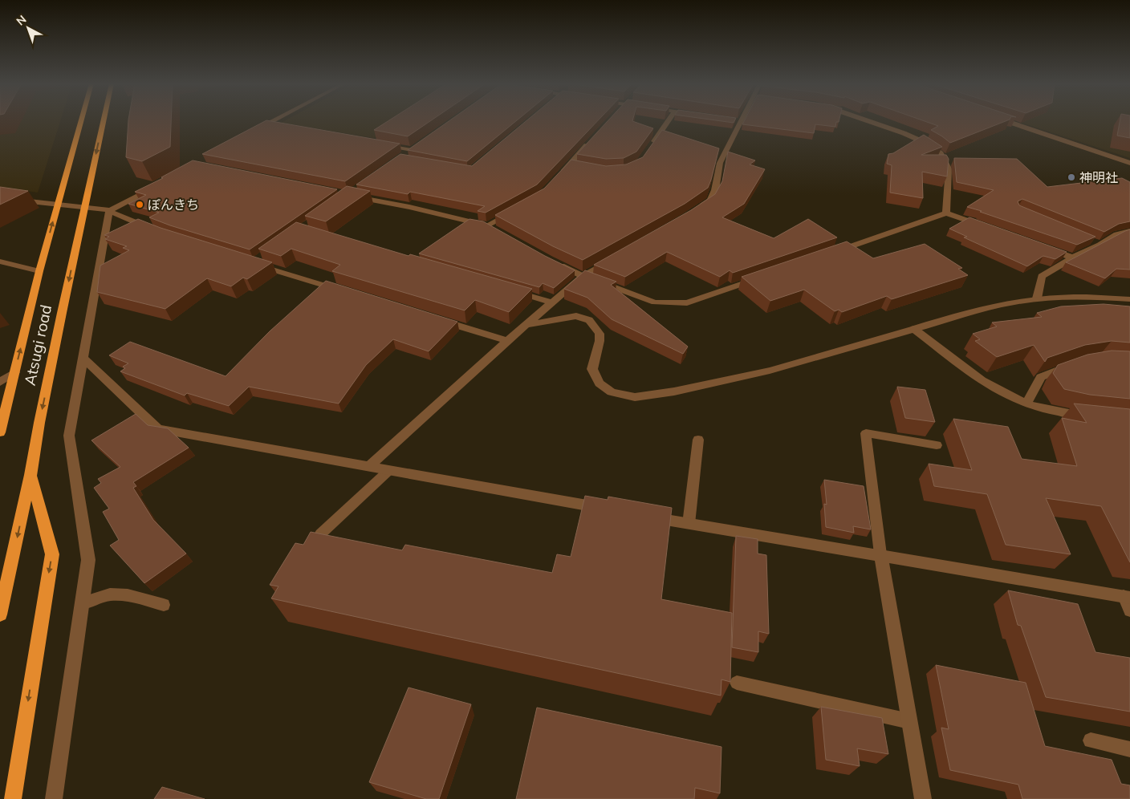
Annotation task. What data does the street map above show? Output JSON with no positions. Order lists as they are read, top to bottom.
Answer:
{
  "streets": {
    "highway": ["Atsugi road"]
  },
  "places": ["神明社", "ぽんきち"],
  "north": "top left"
}
